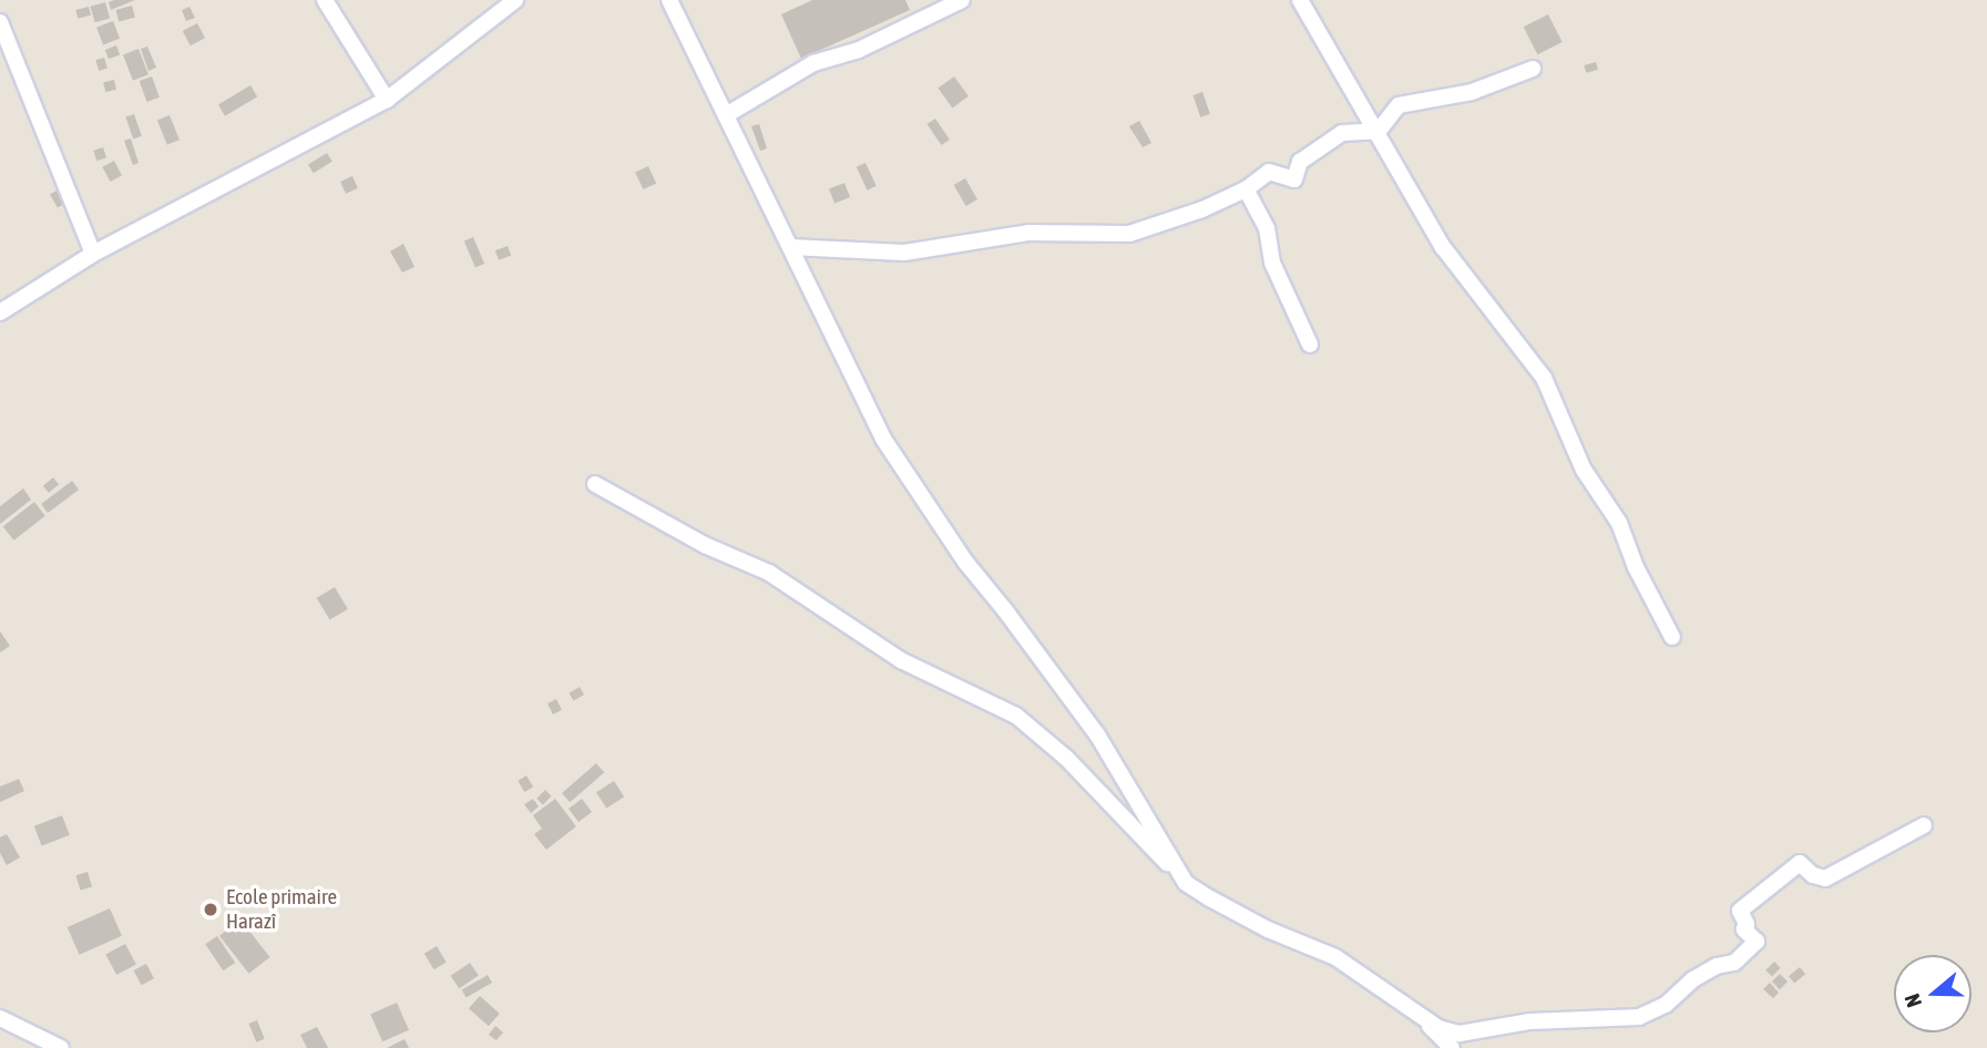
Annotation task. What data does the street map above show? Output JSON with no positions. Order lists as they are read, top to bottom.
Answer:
{
  "places": ["Ecole primaire Harazî"],
  "north": "left"
}
